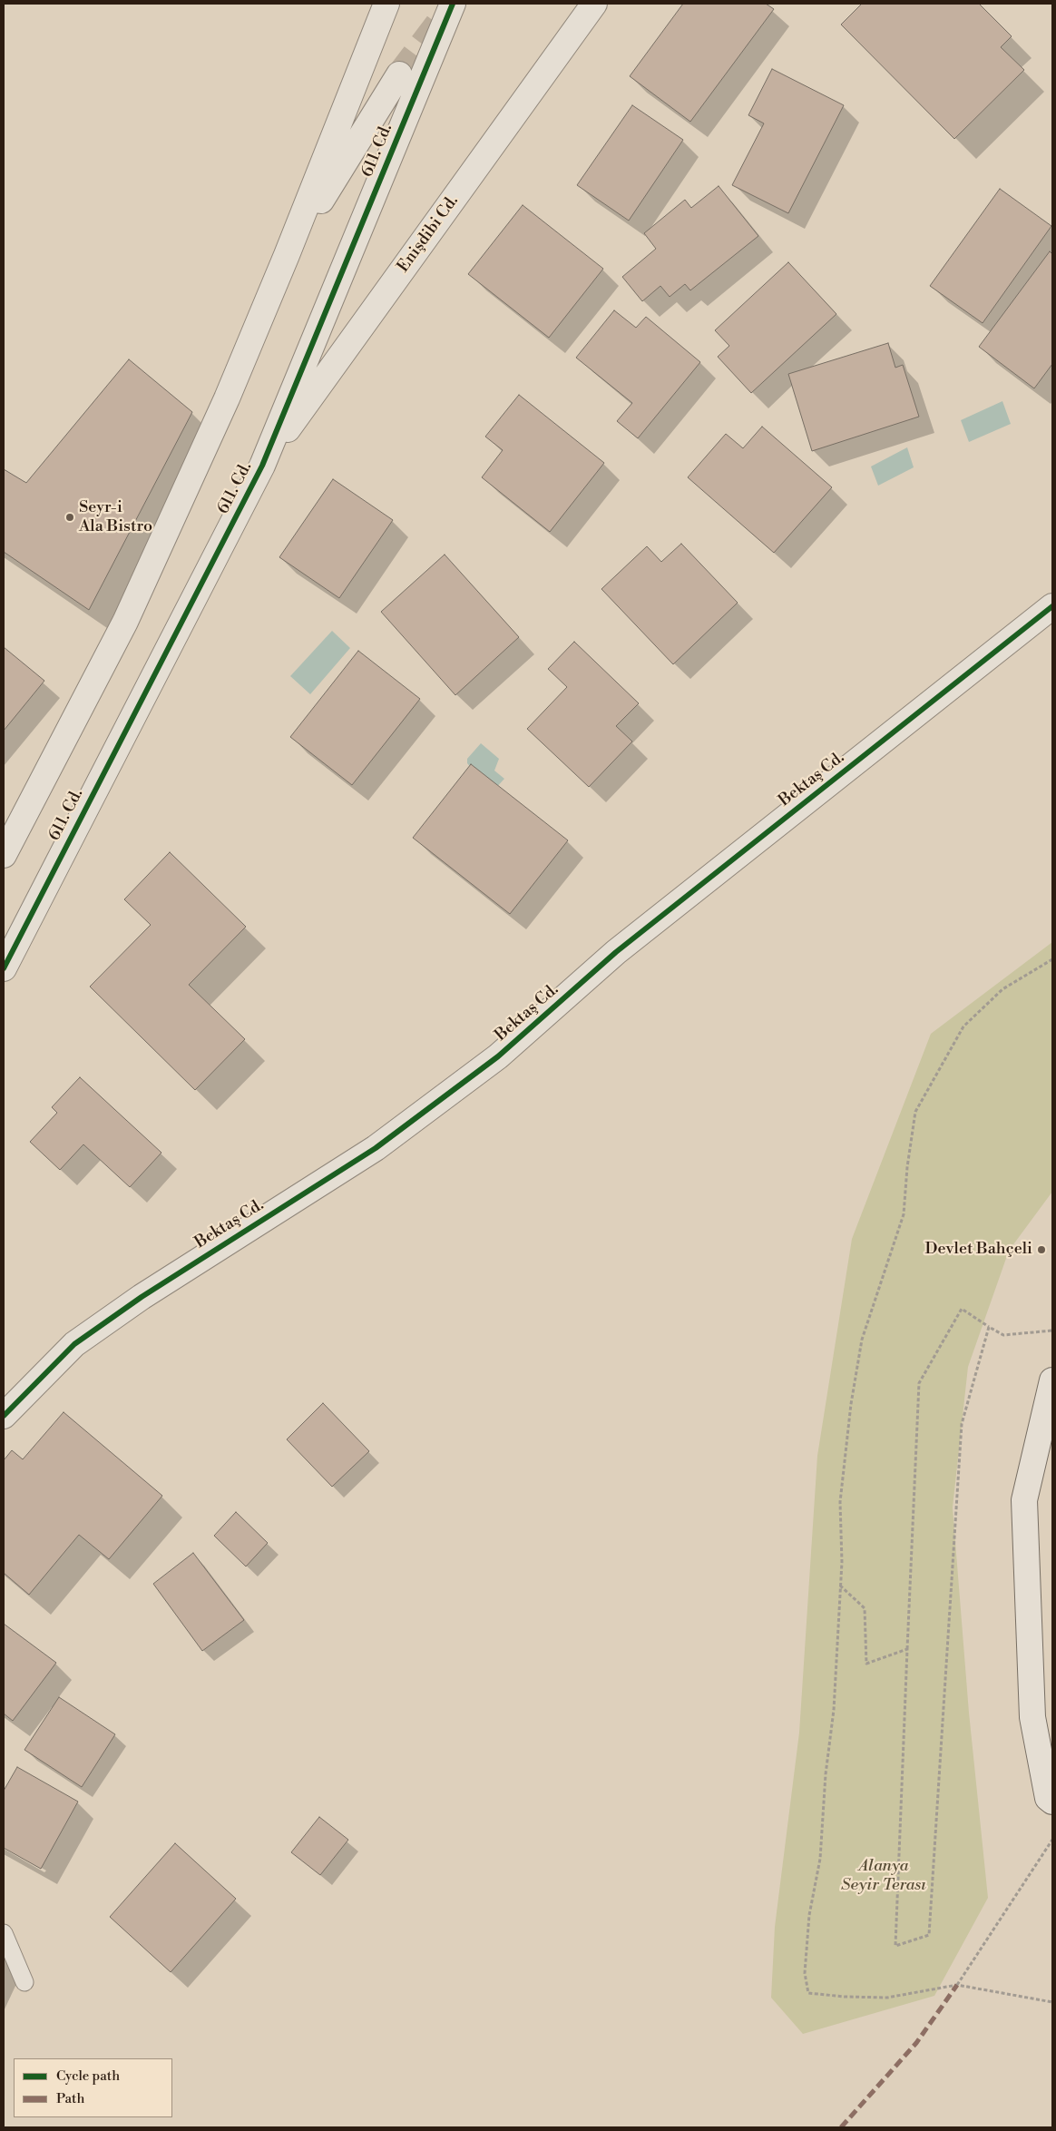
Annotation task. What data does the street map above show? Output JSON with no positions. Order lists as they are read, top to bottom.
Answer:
{
  "streets": {
    "street": ["611. Cd.", "Enişdibi Cd.", "Bektaş Cd."]
  },
  "crossings": [
    ["611. Cd.", "Enişdibi Cd."]
  ],
  "parks": ["Alanya Seyir Terası"],
  "places": ["Seyr-i Ala Bistro", "Devlet Bahçeli"],
  "legend": ["Cycle path", "Path"]
}
